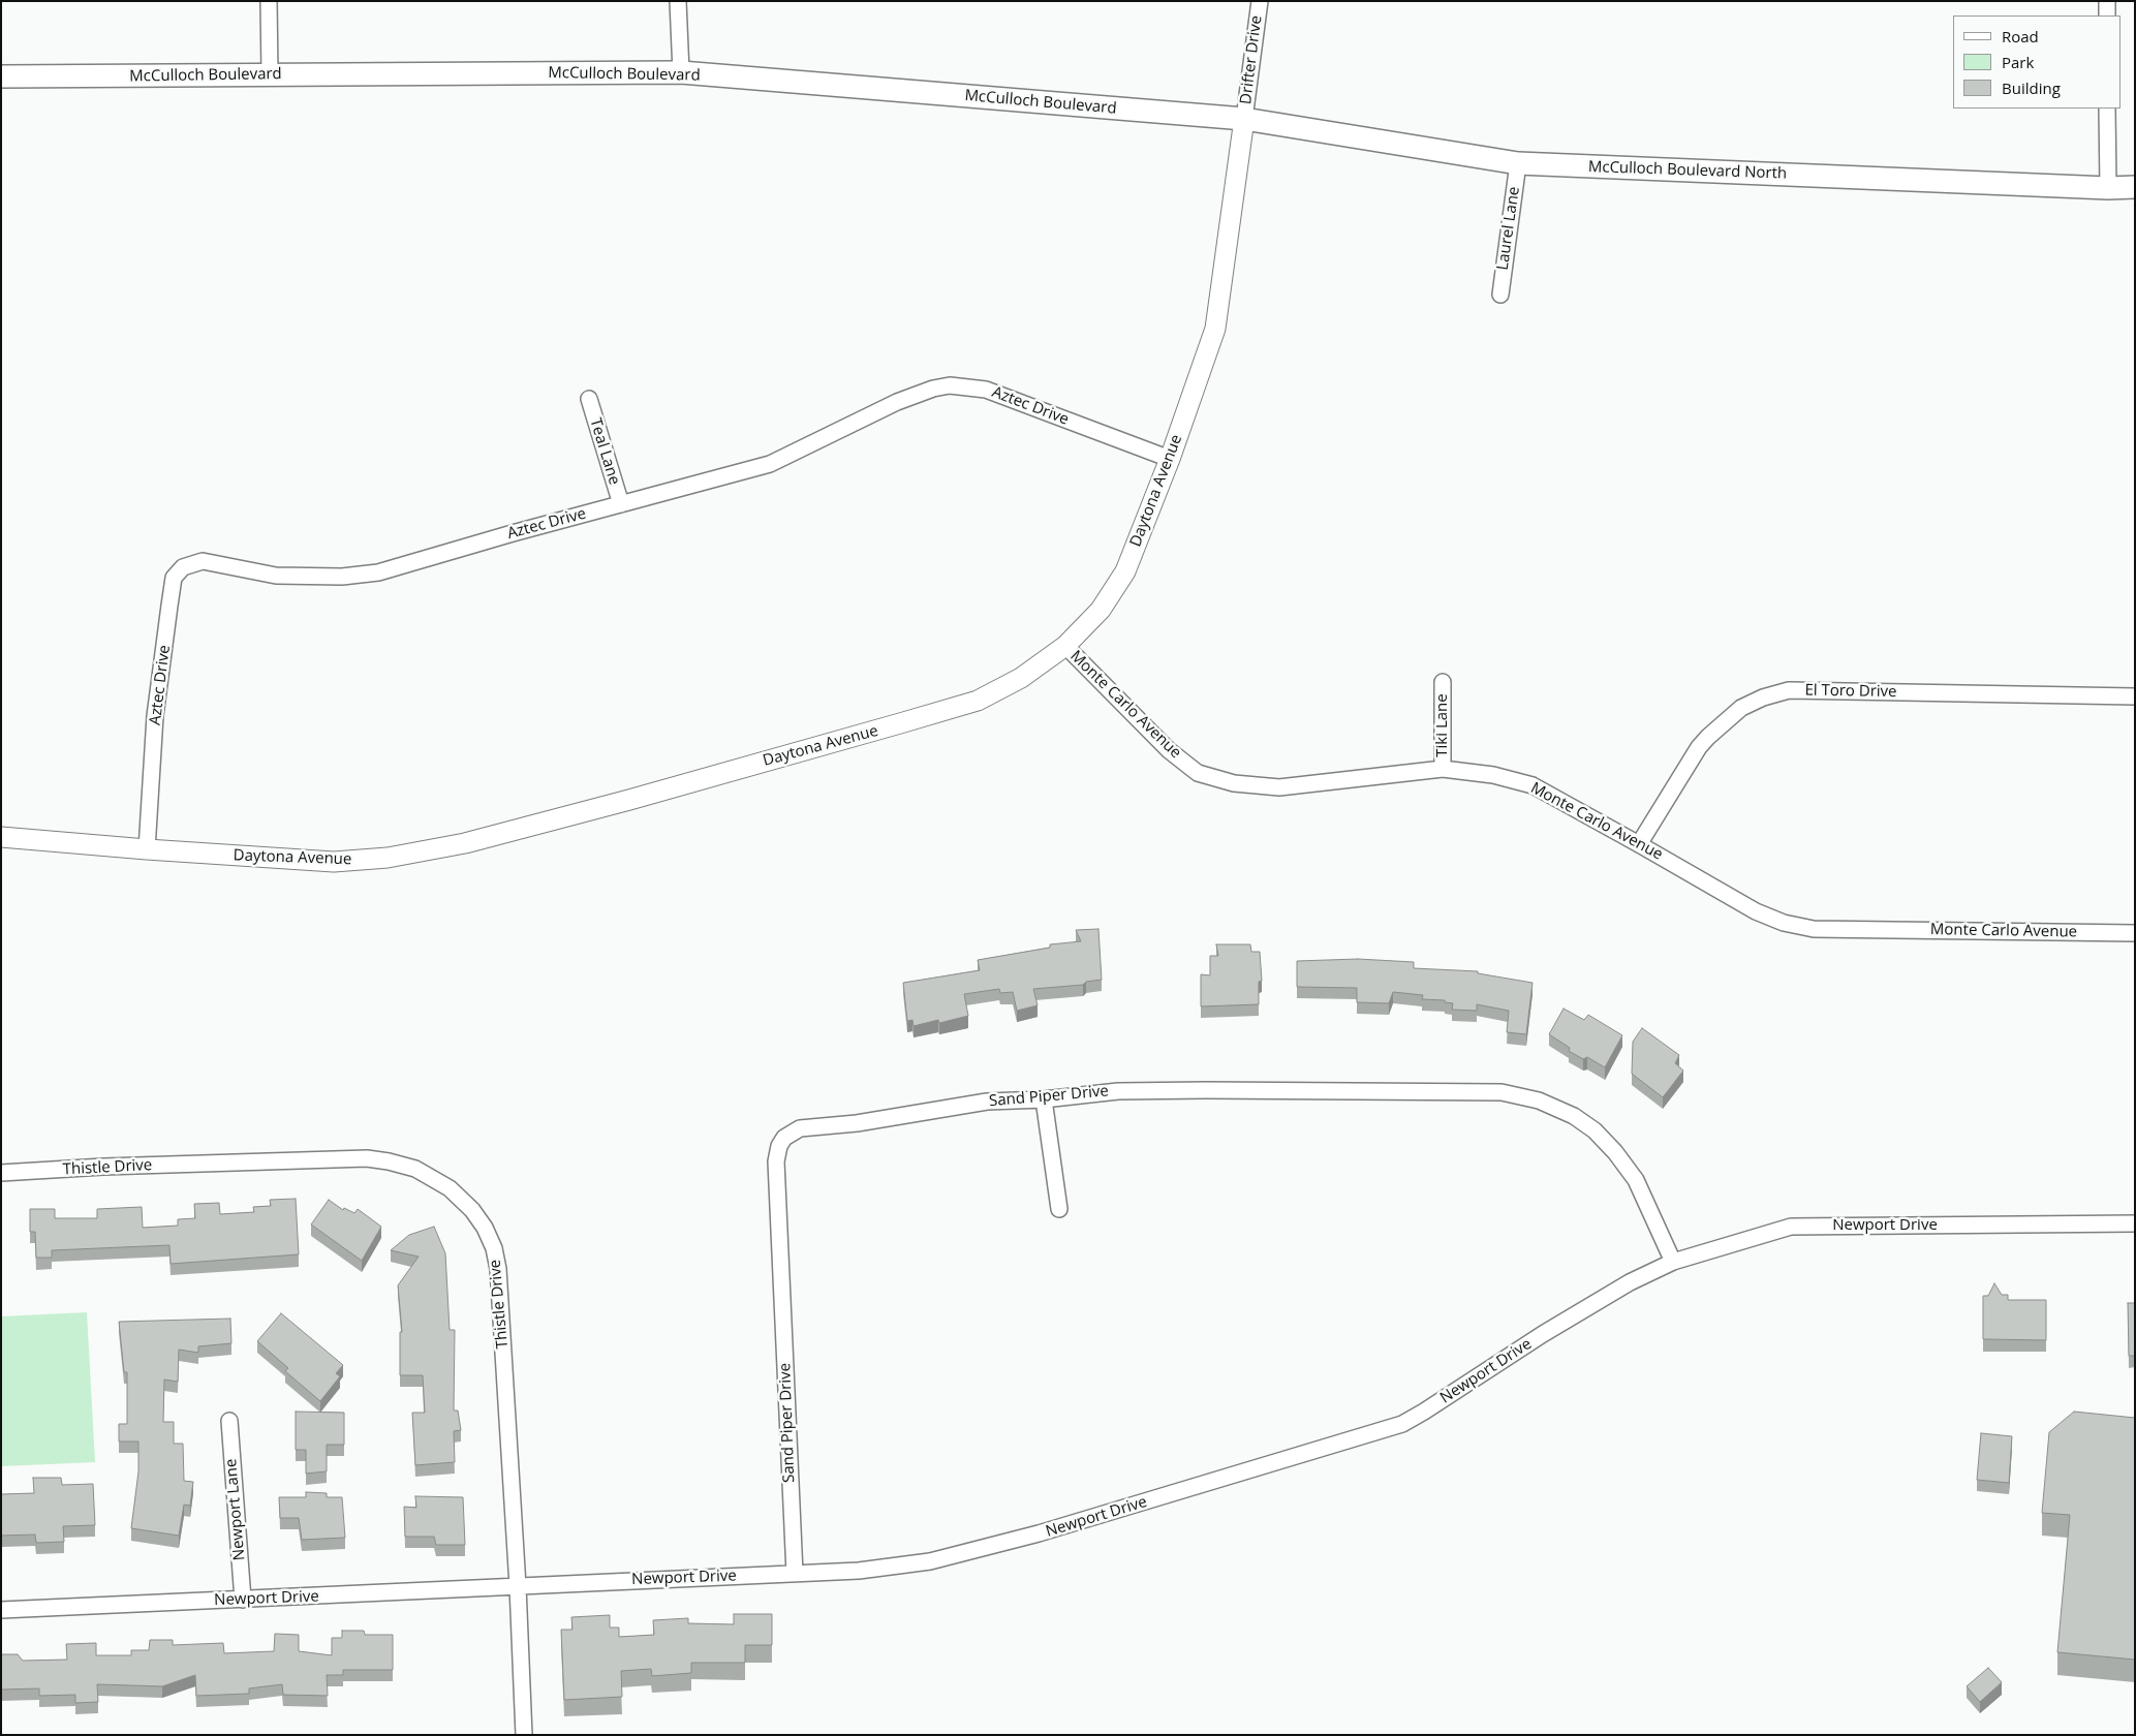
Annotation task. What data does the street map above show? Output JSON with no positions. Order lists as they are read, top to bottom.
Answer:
{
  "streets": {
    "main road": ["McCulloch Boulevard", "McCulloch Boulevard North"],
    "street": [
      "Drifter Drive",
      "Laurel Lane",
      "Aztec Drive",
      "Teal Lane",
      "Daytona Avenue",
      "El Toro Drive",
      "Monte Carlo Avenue",
      "Tiki Lane",
      "Sand Piper Drive",
      "Thistle Drive",
      "Newport Drive",
      "Newport Lane"
    ]
  },
  "crossings": [
    ["Drifter Drive", "McCulloch Boulevard"],
    ["Drifter Drive", "McCulloch Boulevard North"],
    ["Drifter Drive", "Daytona Avenue"],
    ["McCulloch Boulevard", "McCulloch Boulevard North"],
    ["McCulloch Boulevard", "Daytona Avenue"],
    ["McCulloch Boulevard North", "Laurel Lane"],
    ["McCulloch Boulevard North", "Daytona Avenue"],
    ["Aztec Drive", "Teal Lane"],
    ["Aztec Drive", "Daytona Avenue"],
    ["Daytona Avenue", "Monte Carlo Avenue"],
    ["El Toro Drive", "Monte Carlo Avenue"],
    ["Monte Carlo Avenue", "Tiki Lane"],
    ["Sand Piper Drive", "Newport Drive"],
    ["Thistle Drive", "Newport Drive"],
    ["Newport Drive", "Newport Lane"]
  ],
  "legend": ["Road", "Park", "Building"]
}
